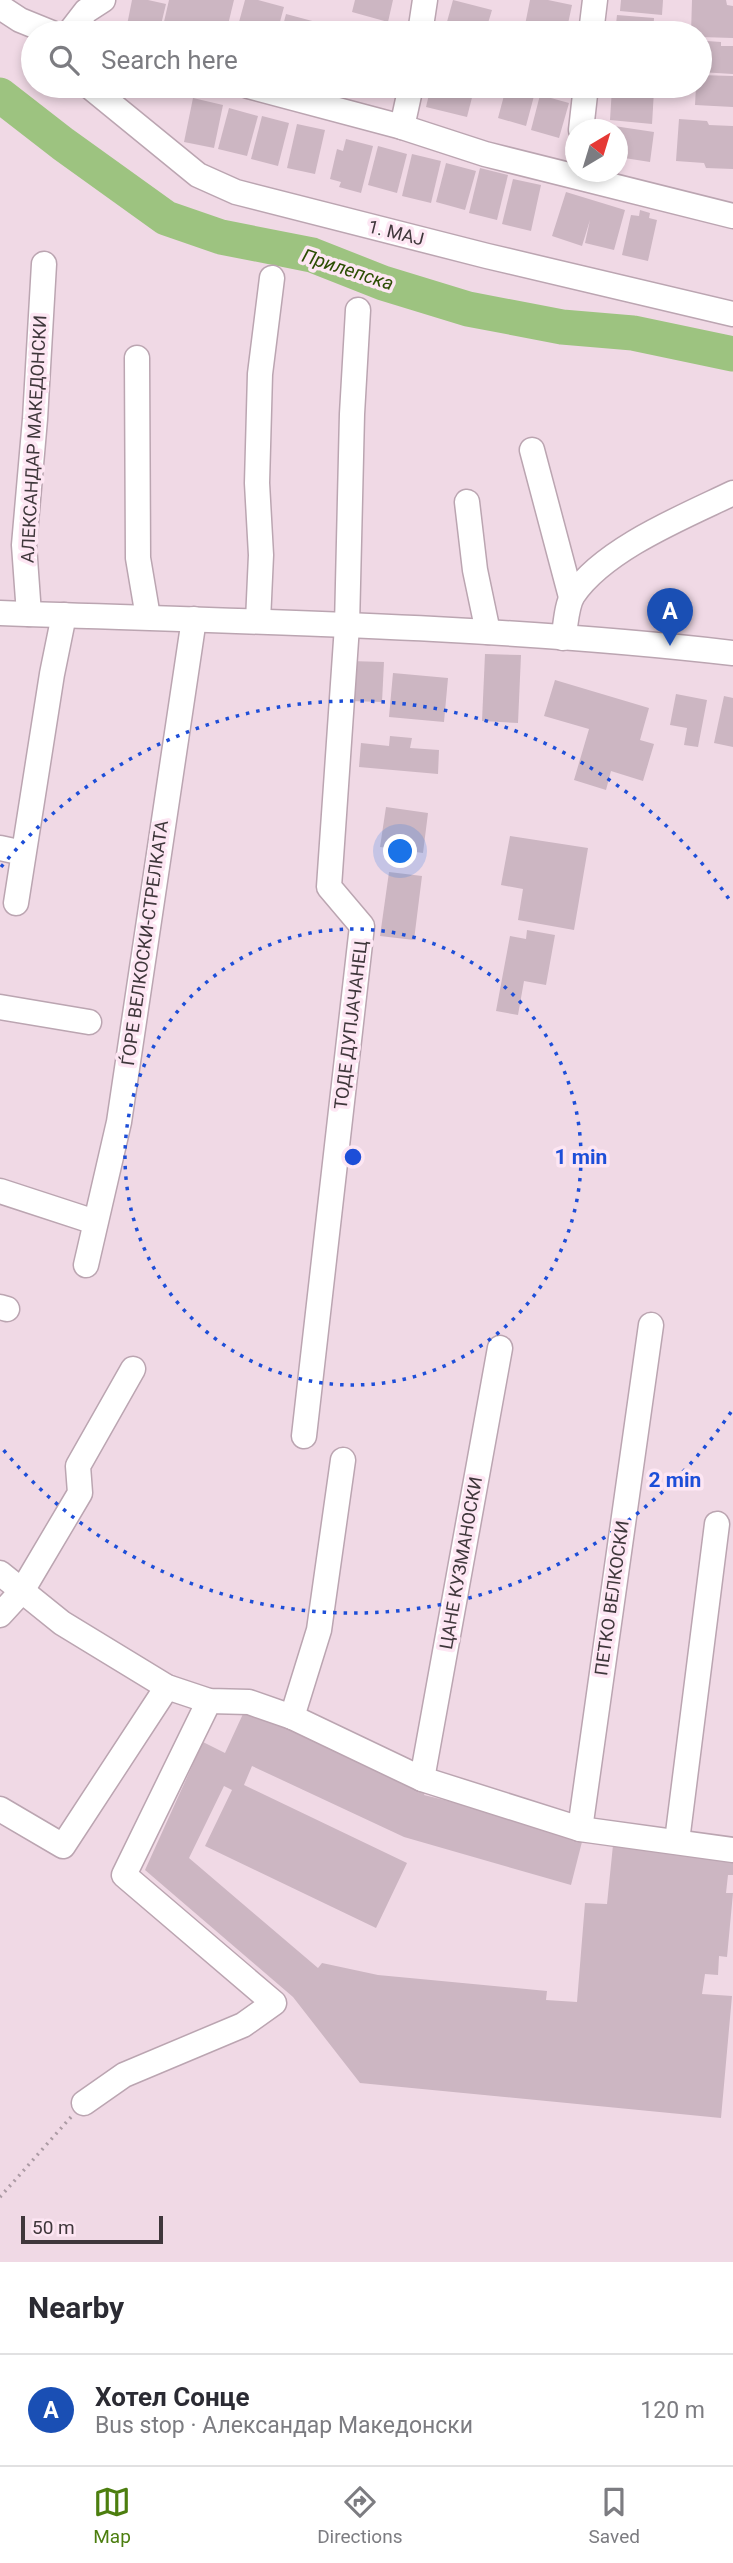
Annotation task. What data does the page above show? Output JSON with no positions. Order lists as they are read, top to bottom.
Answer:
{
  "streets": {
    "street": [
      "1. МАЈ",
      "АЛЕКСАНДАР МАКЕДОНСКИ",
      "ЃОРЕ ВЕЛКОСКИ-СТРЕЛКАТА",
      "ТОДЕ ДУПЈАЧАНЕЦ",
      "ЦАНЕ КУЗМАНОСКИ",
      "ПЕТКО ВЕЛКОСКИ"
    ]
  },
  "water": ["Прилепска"],
  "scale_bar": "50 m",
  "north": "top right",
  "page": {
    "search": "Search here",
    "pins": "A",
    "scale": "50 m",
    "heading": "Nearby",
    "list": [
      {
        "mark": "A",
        "name": "Хотел Сонце",
        "note": "Bus stop · Александар Македонски",
        "value": "120 m"
      }
    ],
    "nav": ["Map", "Directions", "Saved"]
  },
  "rings": ["1 min", "2 min"]
}
